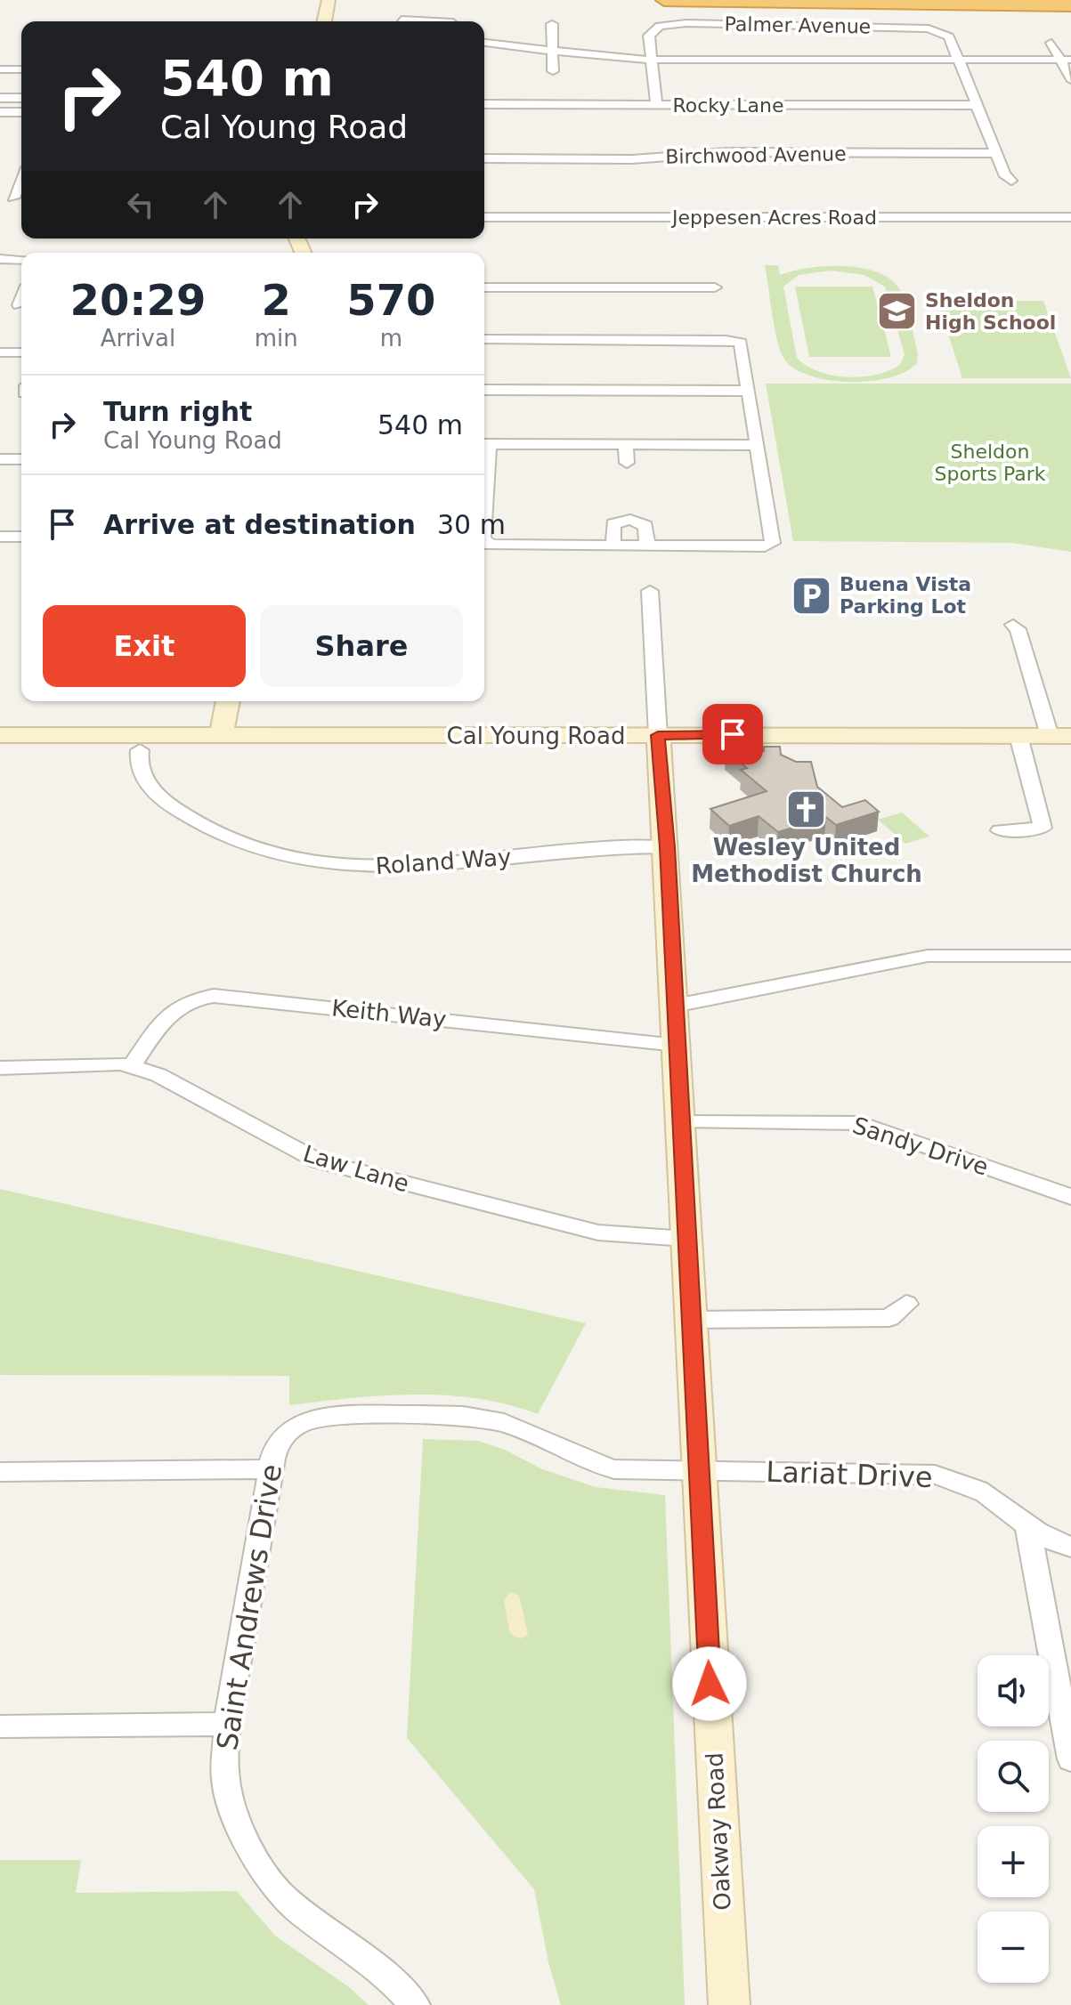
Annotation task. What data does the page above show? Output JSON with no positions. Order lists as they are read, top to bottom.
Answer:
{
  "streets": {
    "main road": ["Cal Young Road", "Oakway Road"],
    "street": [
      "Palmer Avenue",
      "Rocky Lane",
      "Birchwood Avenue",
      "Jeppesen Acres Road",
      "Roland Way",
      "Keith Way",
      "Sandy Drive",
      "Law Lane",
      "Lariat Drive",
      "Saint Andrews Drive"
    ]
  },
  "crossings": [
    ["Cal Young Road", "Oakway Road"],
    ["Roland Way", "Oakway Road"],
    ["Keith Way", "Law Lane"],
    ["Keith Way", "Oakway Road"],
    ["Sandy Drive", "Oakway Road"],
    ["Law Lane", "Oakway Road"],
    ["Lariat Drive", "Saint Andrews Drive"],
    ["Lariat Drive", "Oakway Road"],
    ["Saint Andrews Drive", "Oakway Road"]
  ],
  "parks": ["Sheldon Sports Park"],
  "places": {
    "school or university": ["Sheldon High School"],
    "parking": ["Buena Vista Parking Lot"],
    "church": ["Wesley United Methodist Church"]
  },
  "page": {
    "turn": ["540 m", "Cal Young Road"],
    "eta": [
      "20:29",
      "Arrival",
      "2",
      "min",
      "570",
      "m"
    ],
    "list": [
      {
        "name": "Turn right",
        "note": "Cal Young Road",
        "value": "540 m"
      },
      {
        "name": "Arrive at destination",
        "value": "30 m"
      }
    ],
    "buttons": ["Exit", "Share"],
    "map_buttons": ["+", "−"]
  }
}
